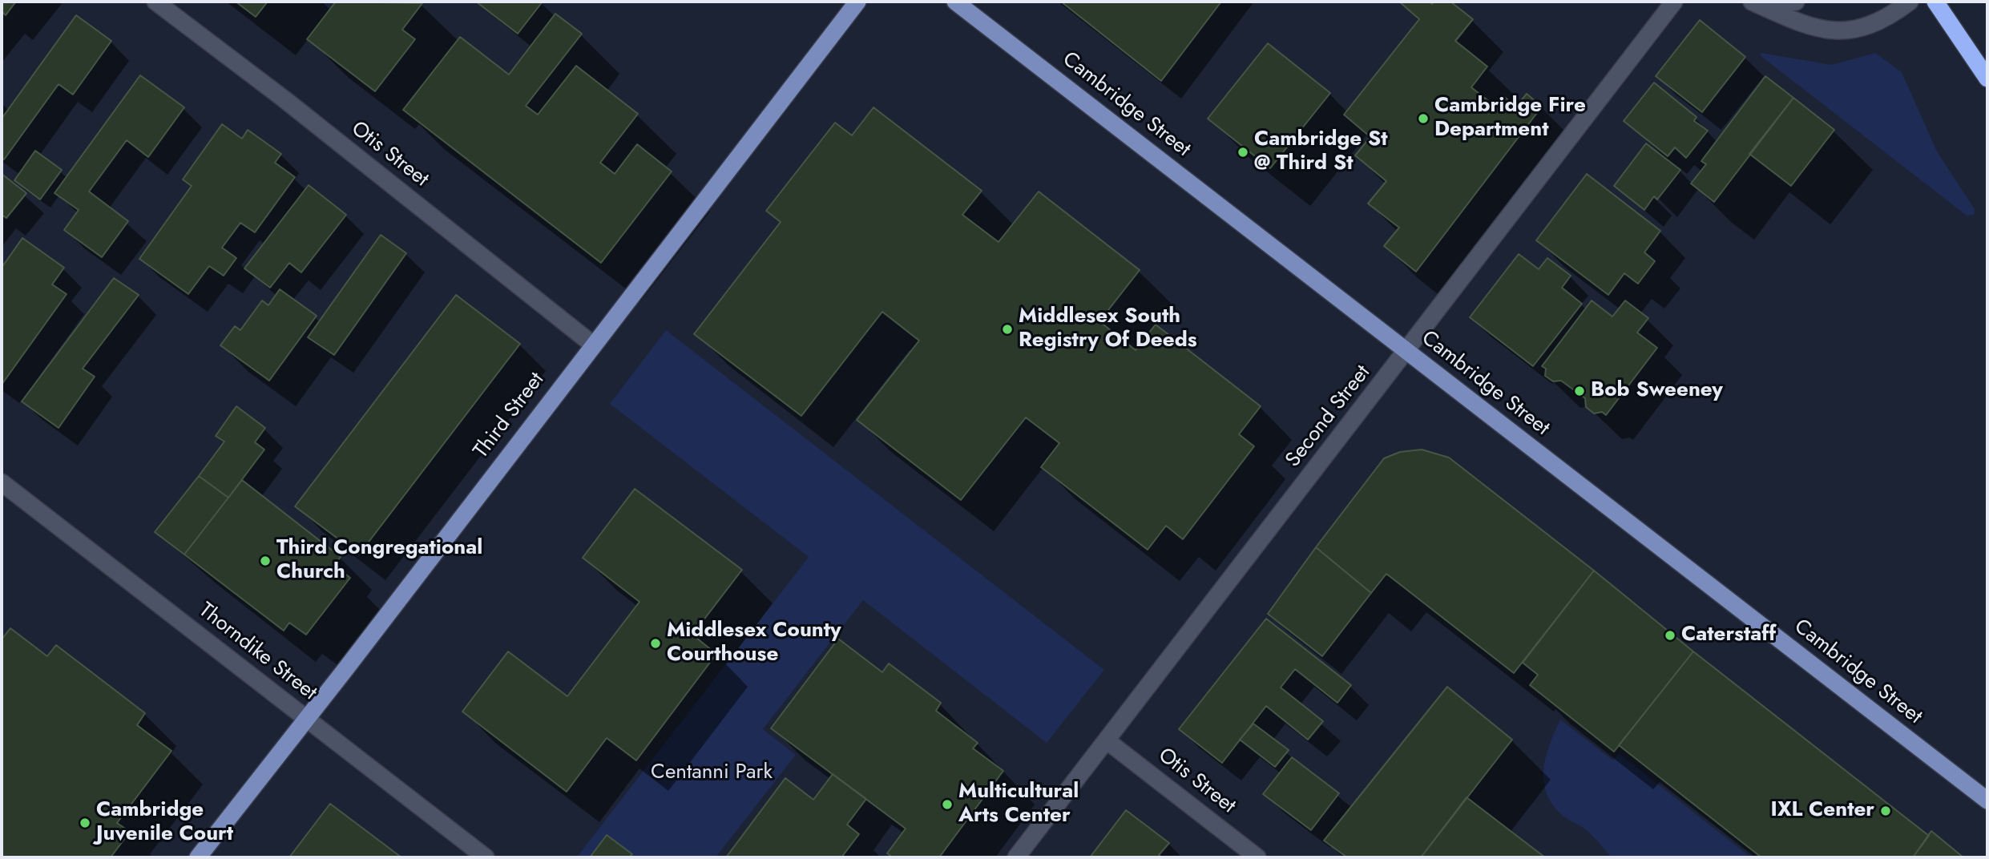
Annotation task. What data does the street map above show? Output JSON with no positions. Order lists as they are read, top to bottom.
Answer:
{
  "streets": {
    "main road": ["Cambridge Street", "Third Street"],
    "street": ["Otis Street", "Second Street", "Thorndike Street"]
  },
  "crossings": [
    ["Cambridge Street", "Second Street"],
    ["Otis Street", "Third Street"],
    ["Otis Street", "Second Street"],
    ["Third Street", "Thorndike Street"]
  ],
  "parks": ["Centanni Park"],
  "places": [
    "Cambridge Fire Department",
    "Cambridge St @ Third St",
    "Middlesex South Registry Of Deeds",
    "Bob Sweeney",
    "Third Congregational Church",
    "Caterstaff",
    "Middlesex County Courthouse",
    "Multicultural Arts Center",
    "IXL Center",
    "Cambridge Juvenile Court"
  ]
}
